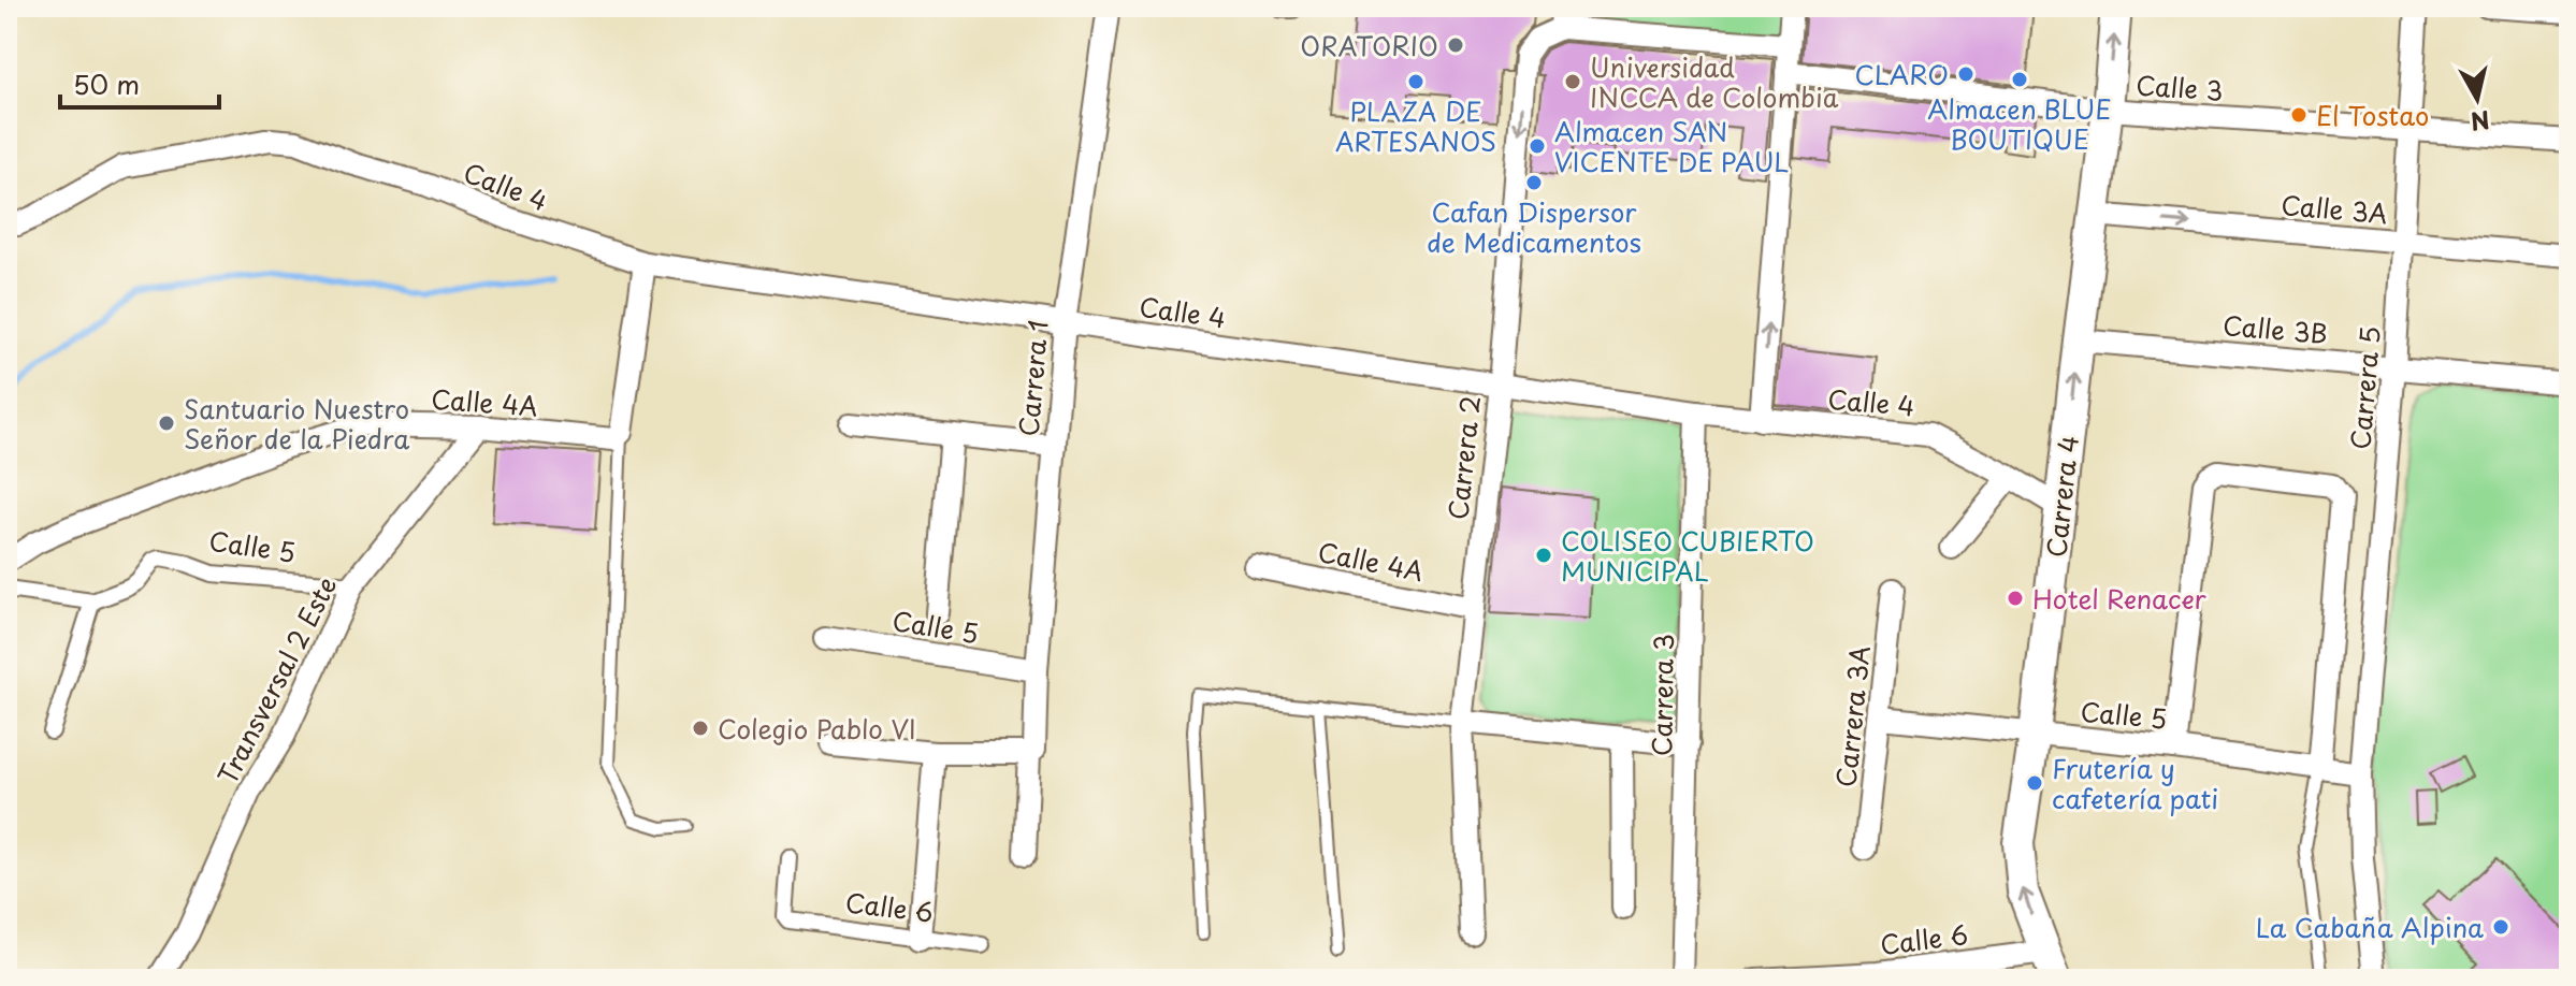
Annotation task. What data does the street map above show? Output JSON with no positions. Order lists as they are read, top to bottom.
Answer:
{
  "streets": {
    "main road": ["Carrera 4"],
    "street": [
      "Calle 3",
      "Calle 4",
      "Calle 3A",
      "Calle 3B",
      "Carrera 1",
      "Carrera 5",
      "Calle 4A",
      "Carrera 2",
      "Calle 5",
      "Transversal 2 Este",
      "Carrera 3",
      "Carrera 3A",
      "Calle 6"
    ]
  },
  "crossings": [
    ["Calle 3", "Carrera 5"],
    ["Calle 3", "Carrera 4"],
    ["Calle 4", "Carrera 1"],
    ["Calle 4", "Carrera 2"],
    ["Calle 4", "Carrera 4"],
    ["Calle 4", "Carrera 3"],
    ["Calle 3A", "Carrera 5"],
    ["Calle 3A", "Carrera 4"],
    ["Calle 3B", "Carrera 5"],
    ["Calle 3B", "Carrera 4"],
    ["Carrera 1", "Calle 5"],
    ["Carrera 5", "Calle 5"],
    ["Calle 4A", "Carrera 2"],
    ["Calle 4A", "Transversal 2 Este"],
    ["Carrera 4", "Calle 5"],
    ["Carrera 4", "Calle 6"],
    ["Calle 5", "Transversal 2 Este"],
    ["Calle 5", "Carrera 3A"]
  ],
  "one_way": ["Calle 3A", "Carrera 2", "Carrera 4"],
  "places": [
    "ORATORIO",
    "CLARO",
    "Almacen BLUE BOUTIQUE",
    "PLAZA DE ARTESANOS",
    "Universidad INCCA de Colombia",
    "El Tostao",
    "Almacen SAN VICENTE DE PAUL",
    "Cafan Dispersor de Medicamentos",
    "Santuario Nuestro Señor de la Piedra",
    "COLISEO CUBIERTO MUNICIPAL",
    "Hotel Renacer",
    "Colegio Pablo VI",
    "Frutería y cafetería pati",
    "La Cabaña Alpina"
  ],
  "scale_bar": "50 m",
  "north": "bottom"
}
